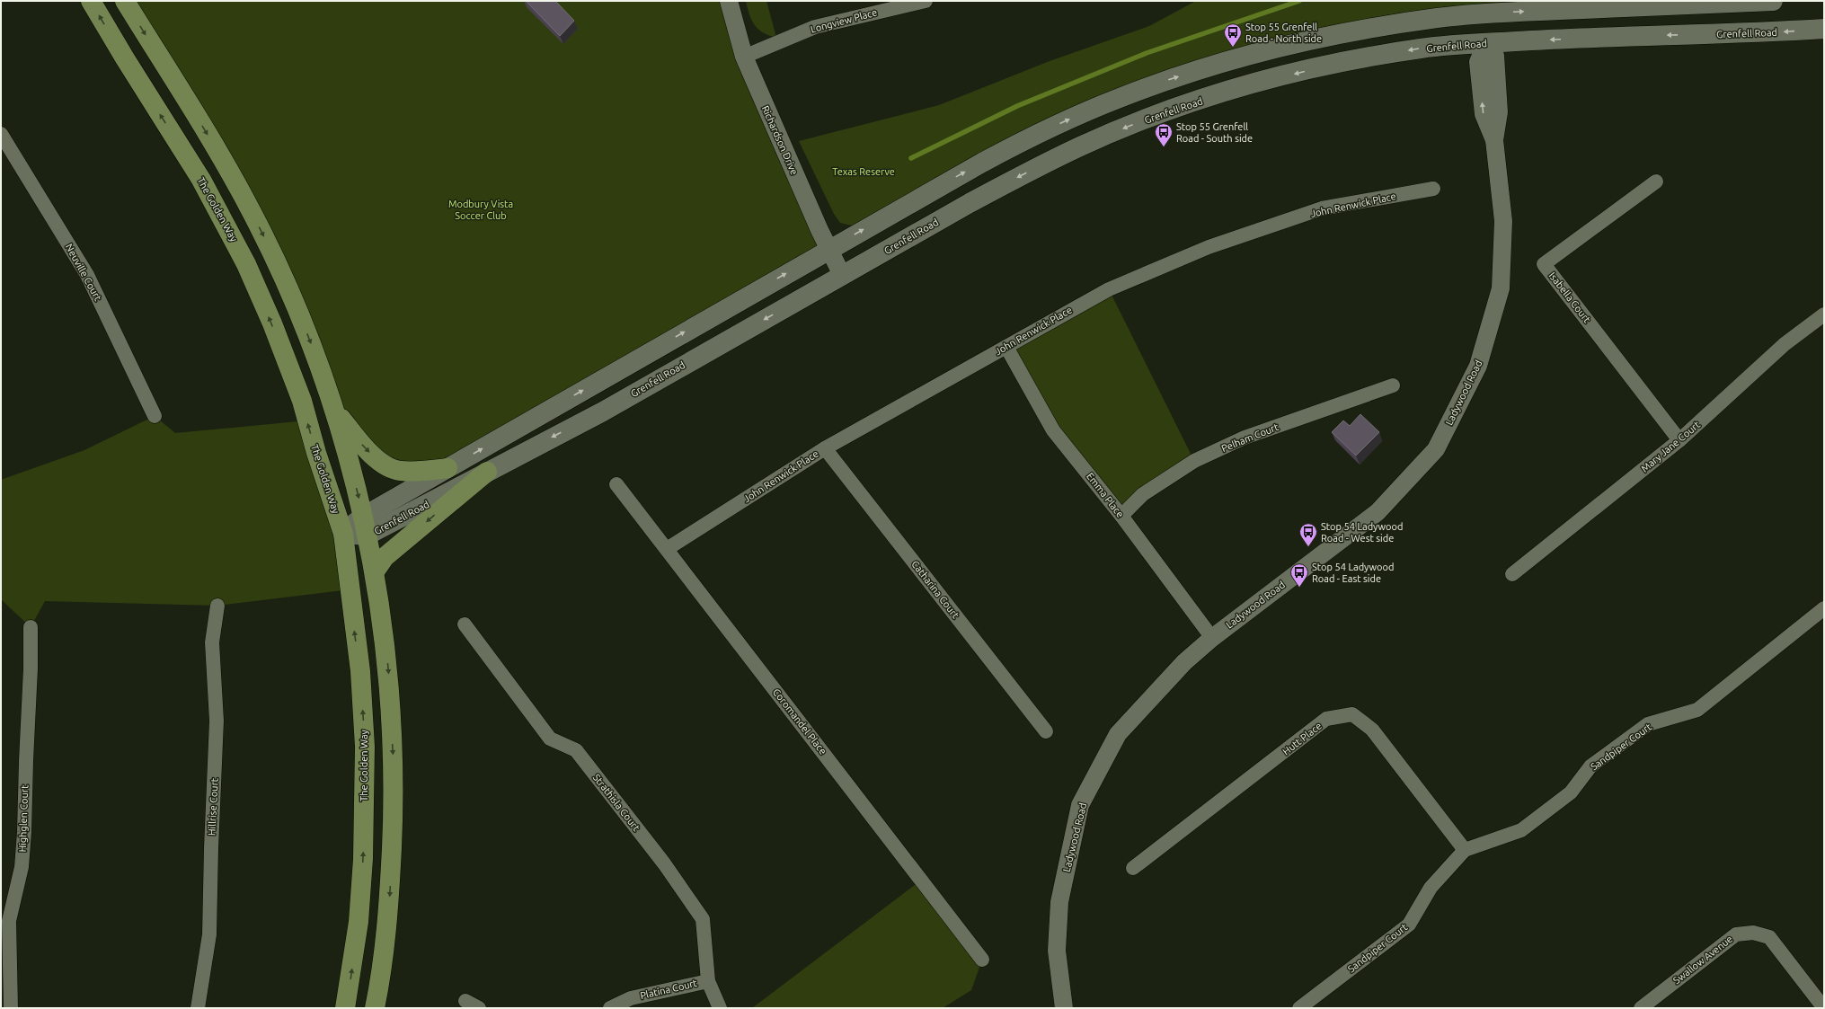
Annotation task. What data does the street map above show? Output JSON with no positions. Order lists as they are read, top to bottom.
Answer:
{
  "streets": {
    "main road": ["Grenfell Road", "The Golden Way"],
    "street": [
      "Longview Place",
      "Richardson Drive",
      "John Renwick Place",
      "Neuville Court",
      "Isabella Court",
      "Ladywood Road",
      "Pelham Court",
      "Mary Jane Court",
      "Emma Place",
      "Catharina Court",
      "Coromandel Place",
      "Hutt Place",
      "Sandpiper Court",
      "Strathisla Court",
      "Hillrise Court",
      "Highglen Court",
      "Swallow Avenue",
      "Platina Court"
    ]
  },
  "crossings": [
    ["Longview Place", "Richardson Drive"],
    ["Grenfell Road", "Richardson Drive"],
    ["Grenfell Road", "The Golden Way"],
    ["Grenfell Road", "Ladywood Road"],
    ["John Renwick Place", "Emma Place"],
    ["John Renwick Place", "Catharina Court"],
    ["John Renwick Place", "Coromandel Place"],
    ["Isabella Court", "Mary Jane Court"],
    ["Ladywood Road", "Emma Place"],
    ["Pelham Court", "Emma Place"],
    ["Hutt Place", "Sandpiper Court"],
    ["Strathisla Court", "Platina Court"]
  ],
  "parks": ["Texas Reserve", "Modbury Vista Soccer Club"],
  "places": {
    "bus stop": [
      "Stop 55 Grenfell Road - North side",
      "Stop 55 Grenfell Road - South side",
      "Stop 54 Ladywood Road - West side",
      "Stop 54 Ladywood Road - East side"
    ]
  }
}
